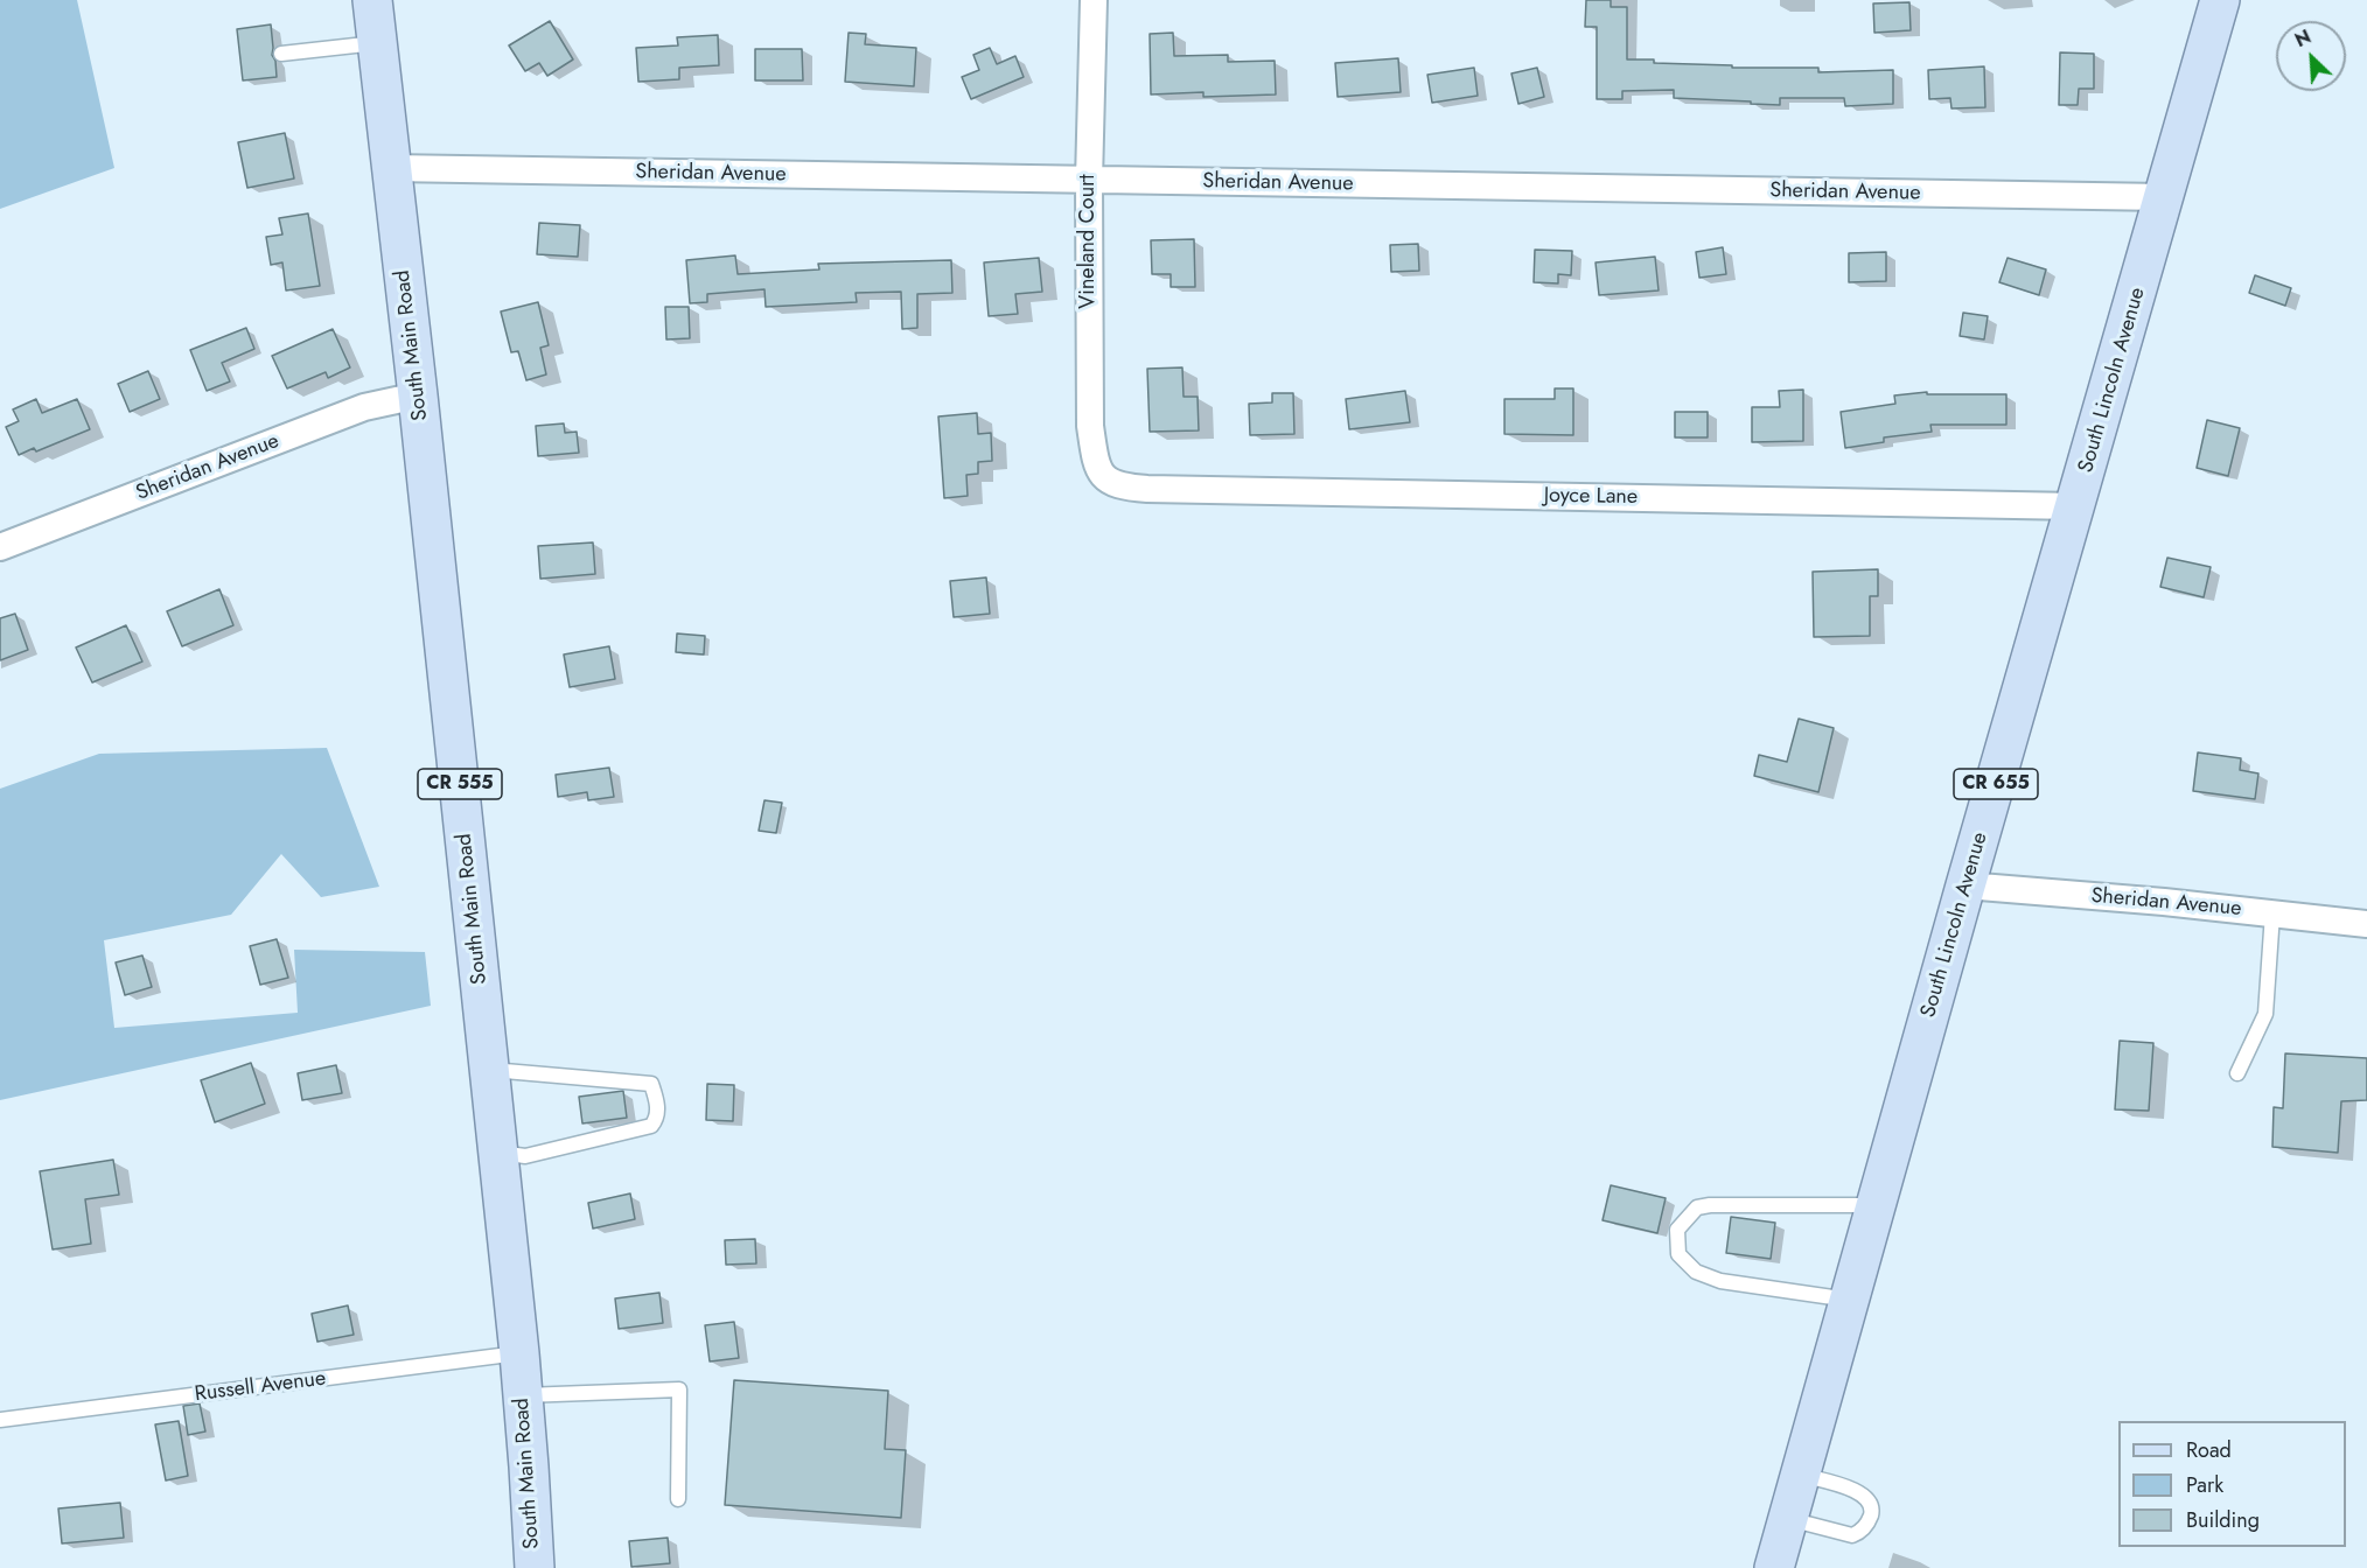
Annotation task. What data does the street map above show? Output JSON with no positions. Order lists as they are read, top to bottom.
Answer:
{
  "streets": {
    "main road": [
      "South Main Road",
      "South Lincoln Avenue",
      "CR 555",
      "CR 655"
    ],
    "street": ["Sheridan Avenue", "Vineland Court", "Joyce Lane"],
    "lane": ["Russell Avenue"]
  },
  "crossings": [
    ["Sheridan Avenue", "Vineland Court"],
    ["Sheridan Avenue", "South Main Road"],
    ["Sheridan Avenue", "South Lincoln Avenue"],
    ["Vineland Court", "Joyce Lane"],
    ["South Main Road", "Russell Avenue"],
    ["South Lincoln Avenue", "Joyce Lane"]
  ],
  "legend": ["Road", "Park", "Building"],
  "north": "top left"
}
